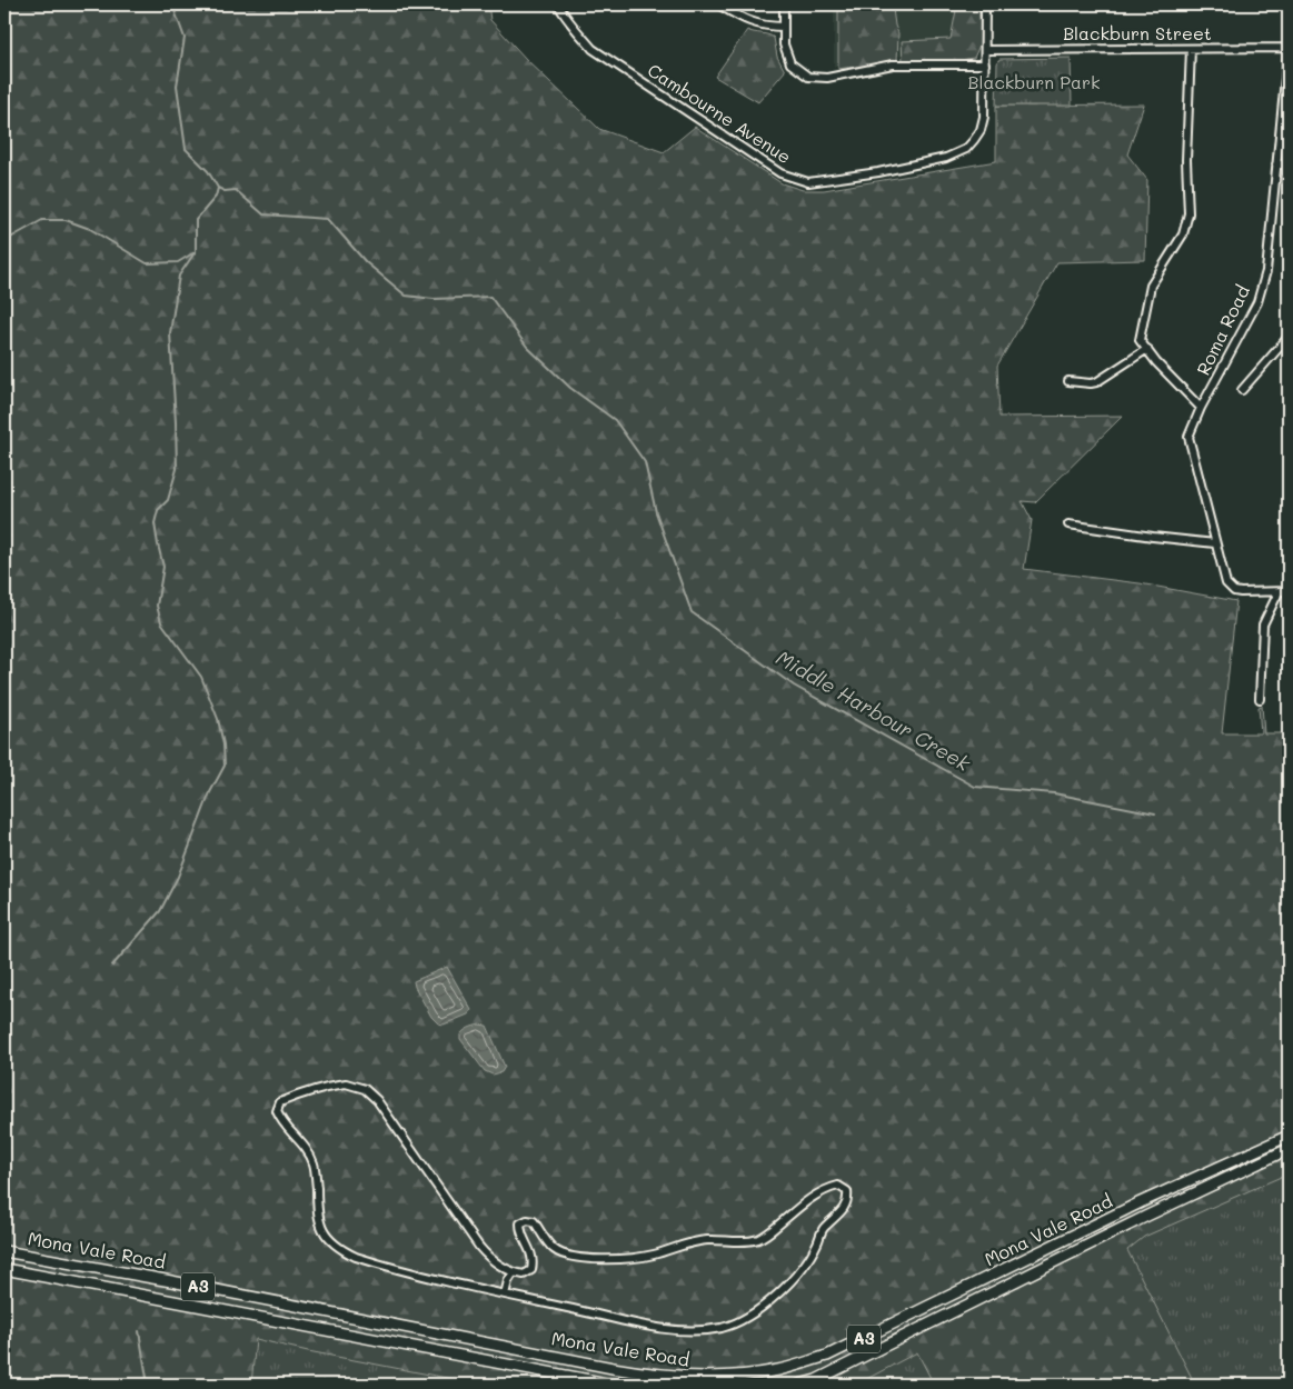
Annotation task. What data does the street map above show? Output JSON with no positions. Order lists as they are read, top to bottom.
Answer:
{
  "streets": {
    "highway": ["Mona Vale Road", "A3"],
    "street": ["Blackburn Street", "Cambourne Avenue", "Roma Road"]
  },
  "crossings": [
    ["Blackburn Street", "Cambourne Avenue"],
    ["Blackburn Street", "Roma Road"]
  ],
  "water": ["Middle Harbour Creek"],
  "parks": ["Blackburn Park"]
}
